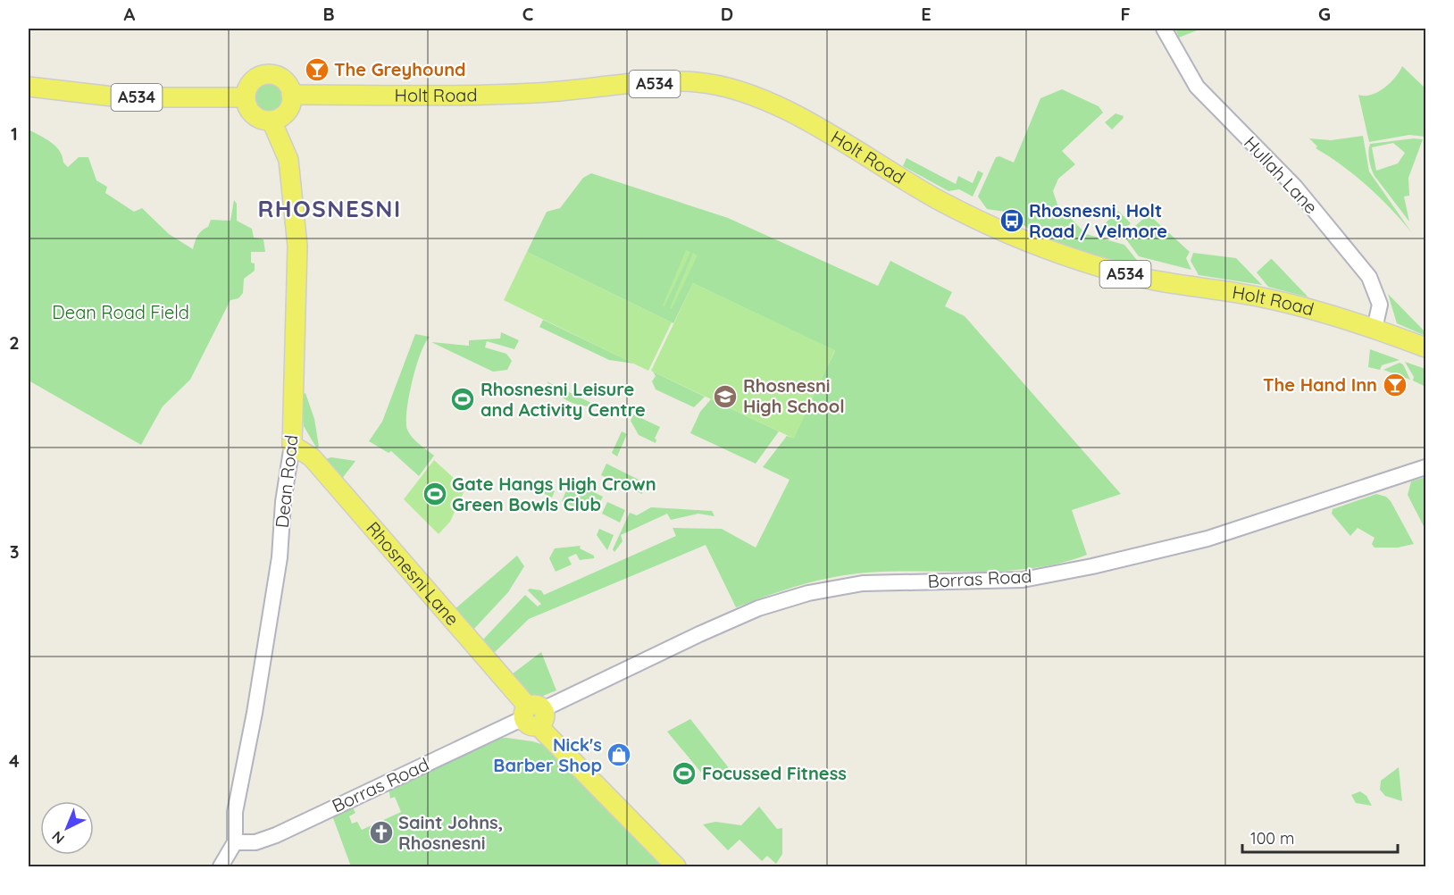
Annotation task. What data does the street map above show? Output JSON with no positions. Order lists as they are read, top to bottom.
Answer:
{
  "streets": {
    "main road": [
      "A534",
      "Holt Road",
      "Dean Road",
      "Rhosnesni Lane"
    ],
    "street": ["Hullah Lane", "Borras Road"]
  },
  "crossings": [
    ["A534", "Holt Road"],
    ["A534", "Dean Road"],
    ["Holt Road", "Hullah Lane"],
    ["Holt Road", "Dean Road"],
    ["Dean Road", "Rhosnesni Lane"],
    ["Dean Road", "Borras Road"],
    ["Rhosnesni Lane", "Borras Road"]
  ],
  "districts": ["RHOSNESNI"],
  "parks": ["Dean Road Field"],
  "places": {
    "bar": ["The Greyhound", "The Hand Inn"],
    "bus stop": ["Rhosnesni, Holt Road / Velmore"],
    "school or university": ["Rhosnesni High School"],
    "sports": ["Rhosnesni Leisure and Activity Centre", "Gate Hangs High Crown Green Bowls Club", "Focussed Fitness"],
    "shop": ["Nick's Barber Shop"],
    "church": ["Saint Johns, Rhosnesni"]
  },
  "scale_bar": "100 m",
  "north": "bottom left",
  "grid": {
    "columns": [
      "A",
      "B",
      "C",
      "D",
      "E",
      "F",
      "G"
    ],
    "rows": [
      "1",
      "2",
      "3",
      "4"
    ]
  }
}
